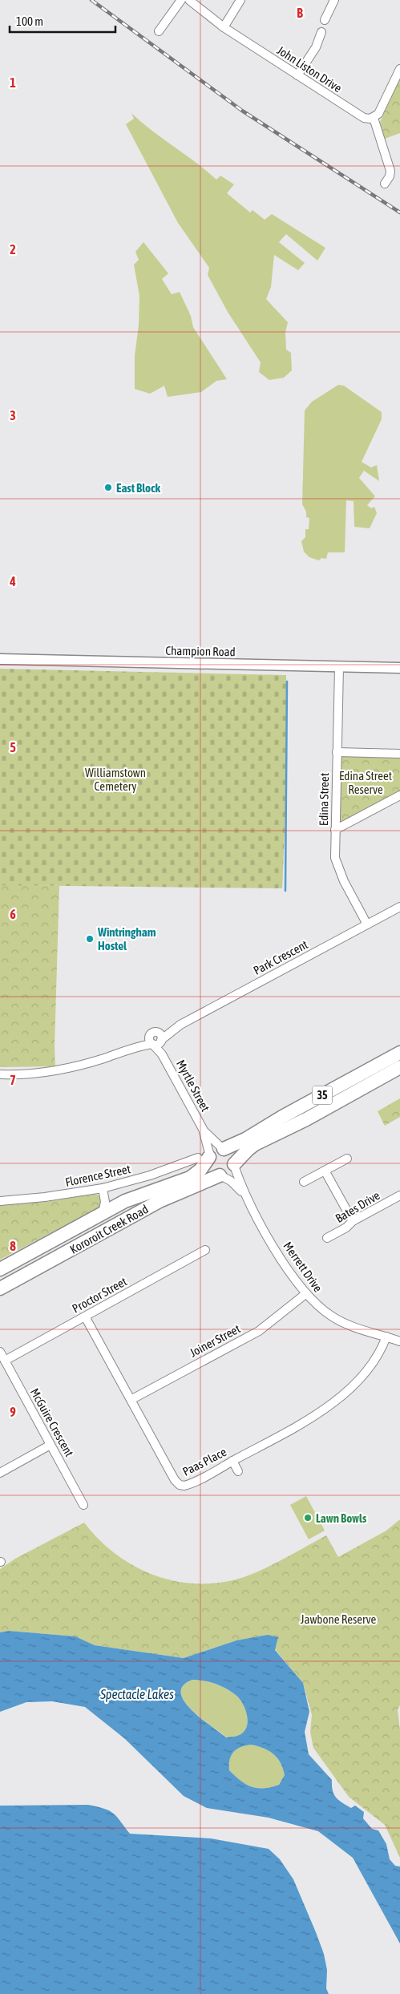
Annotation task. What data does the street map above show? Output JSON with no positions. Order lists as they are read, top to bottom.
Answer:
{
  "streets": {
    "main road": ["35", "Kororoit Creek Road"],
    "street": [
      "John Liston Drive",
      "Champion Road",
      "Edina Street",
      "Park Crescent",
      "Myrtle Street",
      "Florence Street",
      "Bates Drive",
      "Merrett Drive",
      "Proctor Street",
      "Joiner Street",
      "McGuire Crescent",
      "Paas Place"
    ]
  },
  "crossings": [
    ["Champion Road", "Edina Street"],
    ["Edina Street", "Park Crescent"],
    ["Park Crescent", "Myrtle Street"],
    ["Myrtle Street", "35"],
    ["Myrtle Street", "Florence Street"],
    ["Myrtle Street", "Kororoit Creek Road"],
    ["Myrtle Street", "Merrett Drive"],
    ["35", "Florence Street"],
    ["35", "Kororoit Creek Road"],
    ["35", "Merrett Drive"],
    ["Florence Street", "Kororoit Creek Road"],
    ["Florence Street", "Merrett Drive"],
    ["Kororoit Creek Road", "Merrett Drive"],
    ["Merrett Drive", "Joiner Street"],
    ["Merrett Drive", "Paas Place"],
    ["Proctor Street", "McGuire Crescent"],
    ["Proctor Street", "Paas Place"],
    ["Joiner Street", "Paas Place"]
  ],
  "water": ["Spectacle Lakes"],
  "parks": ["Williamstown Cemetery", "Edina Street Reserve", "Jawbone Reserve"],
  "places": ["East Block", "Wintringham Hostel", "Lawn Bowls"],
  "scale_bar": "100 m",
  "grid": {
    "columns": ["B"],
    "rows": [
      "1",
      "2",
      "3",
      "4",
      "5",
      "6",
      "7",
      "8",
      "9"
    ]
  }
}
